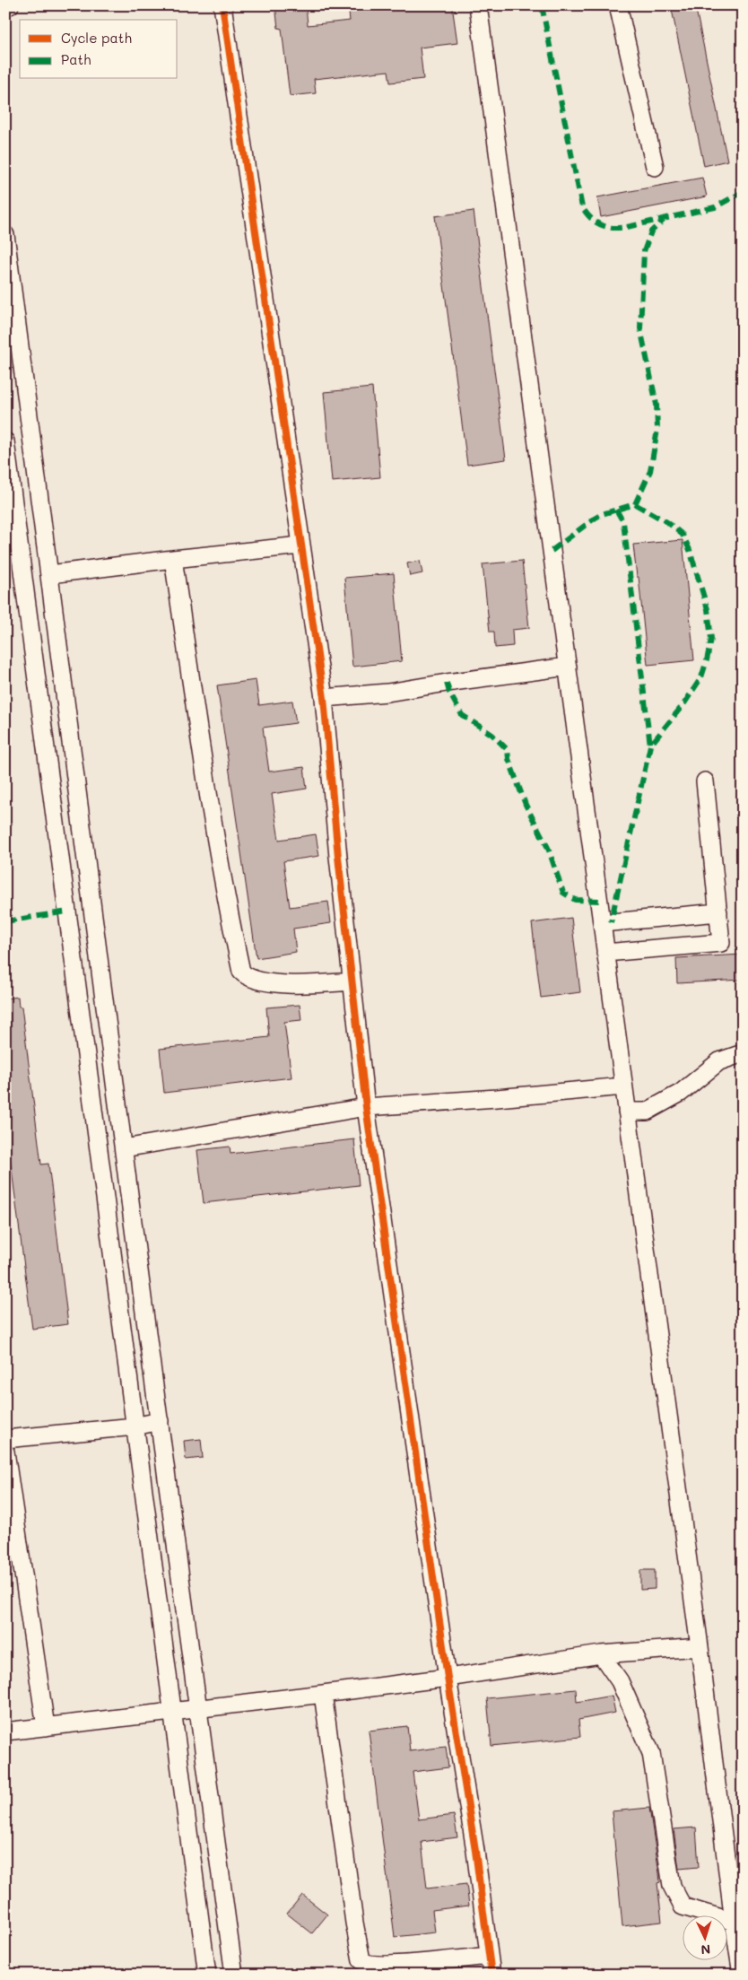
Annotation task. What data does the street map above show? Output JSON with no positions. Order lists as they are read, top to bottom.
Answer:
{
  "legend": ["Cycle path", "Path"],
  "north": "bottom"
}
